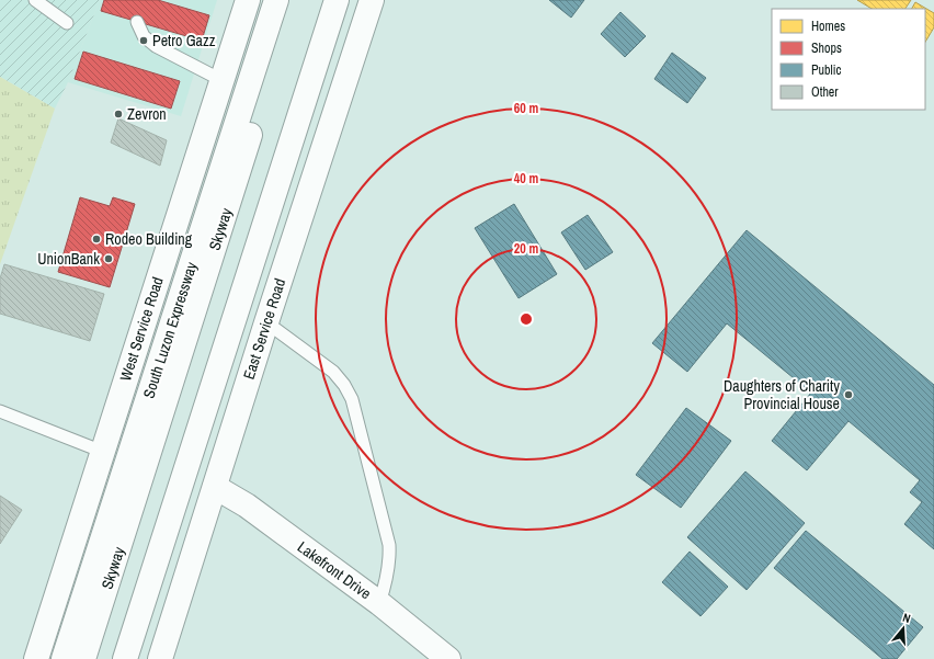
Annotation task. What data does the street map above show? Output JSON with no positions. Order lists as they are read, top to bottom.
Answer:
{
  "streets": {
    "main road": [
      "Skyway",
      "West Service Road",
      "East Service Road",
      "South Luzon Expressway",
      "Lakefront Drive"
    ]
  },
  "crossings": [
    ["East Service Road", "Lakefront Drive"]
  ],
  "places": [
    "Petro Gazz",
    "Zevron",
    "Rodeo Building",
    "UnionBank",
    "Daughters of Charity Provincial House"
  ],
  "legend": [
    "Homes",
    "Shops",
    "Public",
    "Other"
  ],
  "north": "top",
  "rings": ["60 m", "40 m", "20 m"]
}
